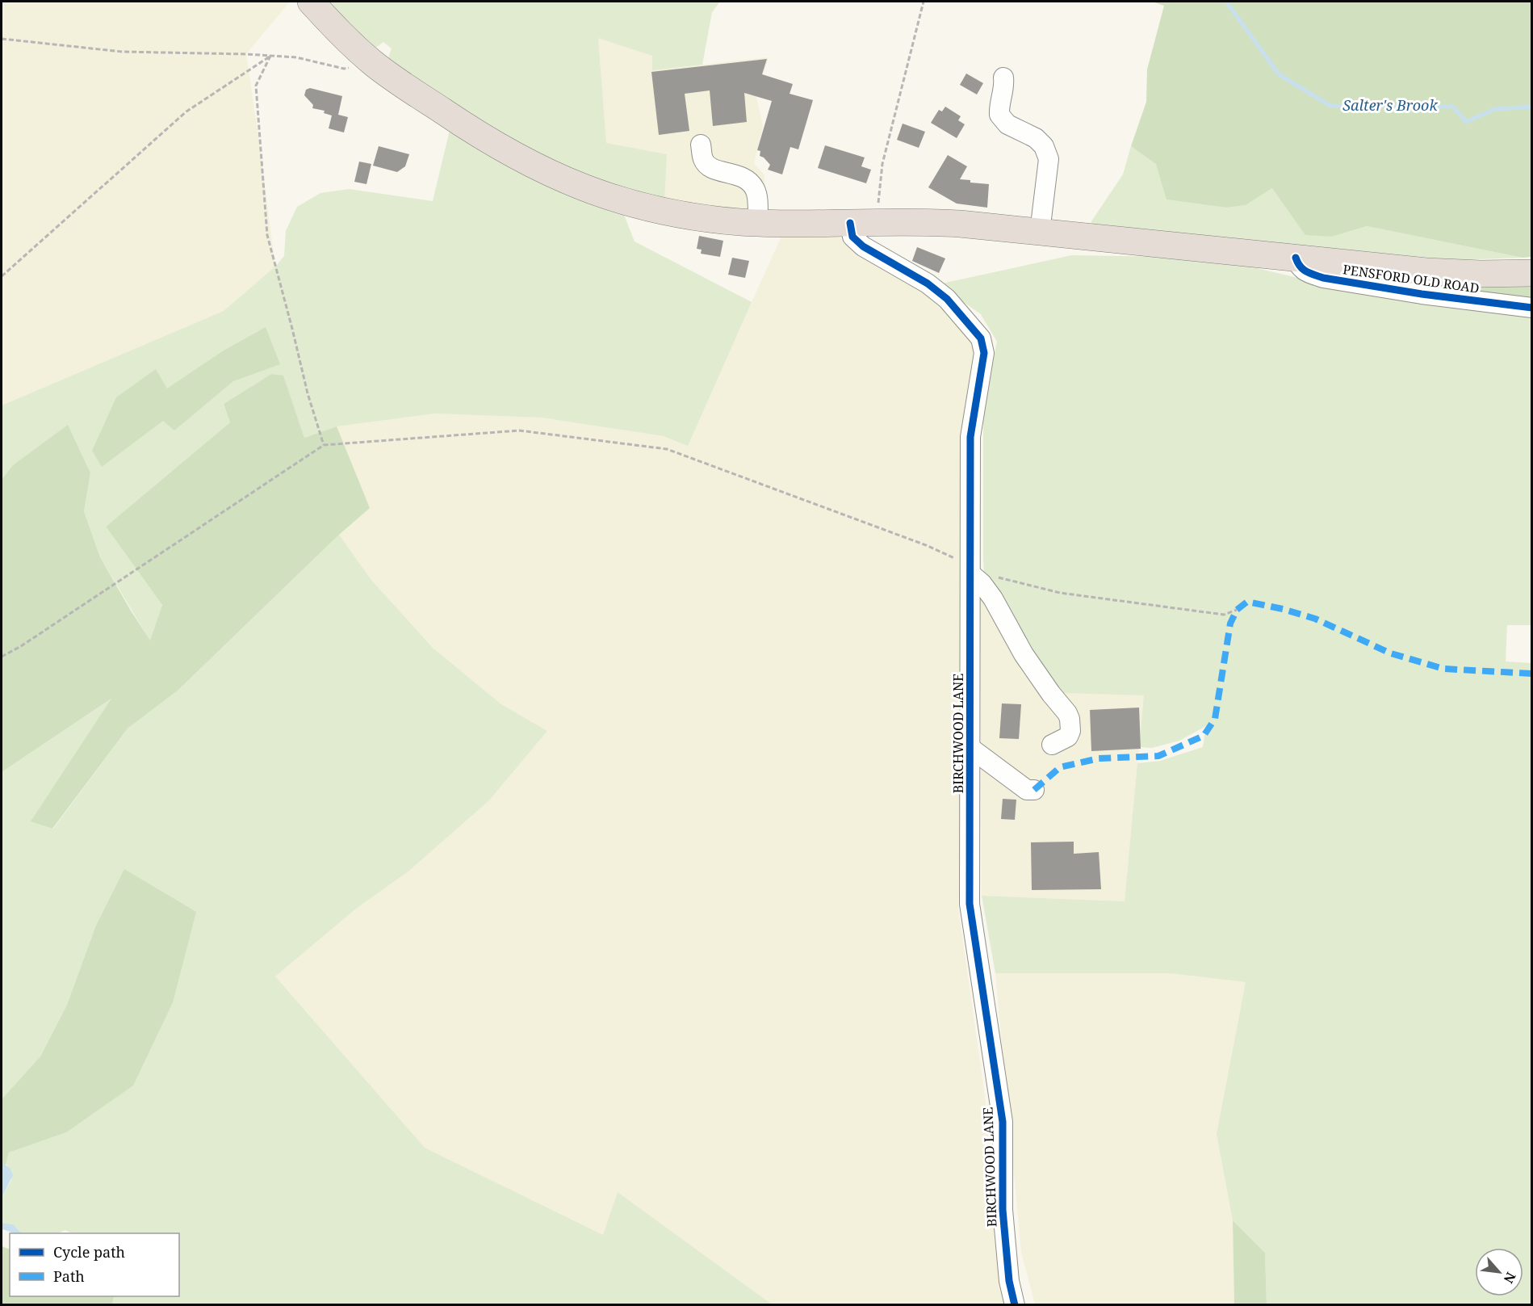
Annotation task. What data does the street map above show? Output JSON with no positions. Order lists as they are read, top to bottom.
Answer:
{
  "streets": {
    "street": ["PENSFORD OLD ROAD", "BIRCHWOOD LANE"]
  },
  "water": ["Salter's Brook"],
  "legend": ["Cycle path", "Path"],
  "north": "bottom right"
}
